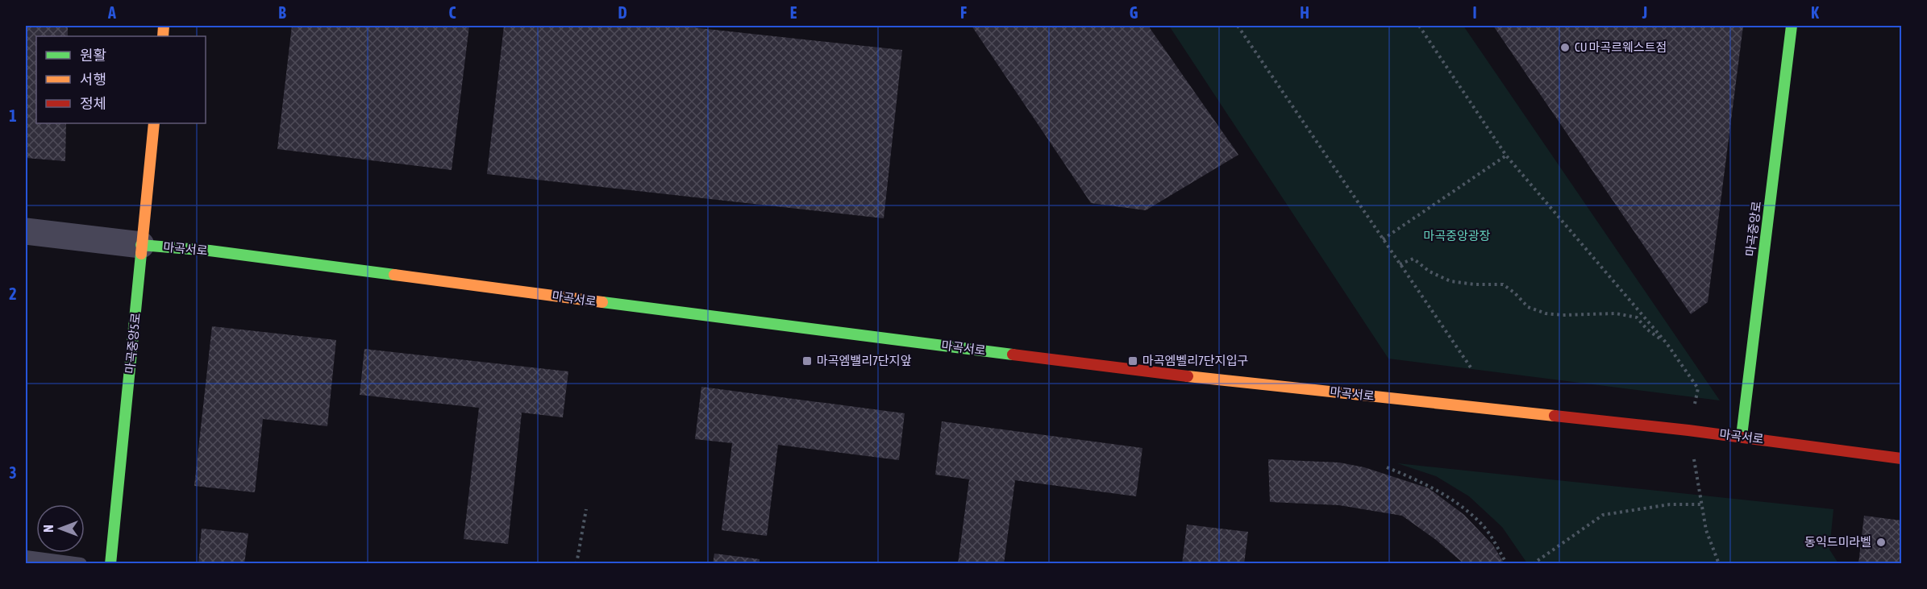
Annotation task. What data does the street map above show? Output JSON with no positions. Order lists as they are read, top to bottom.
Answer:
{
  "streets": {
    "street": ["마곡중앙로", "마곡서로", "마곡중앙5로"]
  },
  "crossings": [
    ["마곡중앙로", "마곡서로"],
    ["마곡서로", "마곡중앙5로"]
  ],
  "parks": ["마곡중앙광장"],
  "places": {
    "other": ["CU 마곡르웨스트점", "동익드미라벨"],
    "transit": ["마곡엠밸리7단지앞", "마곡엠벨리7단지입구"]
  },
  "legend": ["원활", "서행", "정체"],
  "north": "left",
  "grid": {
    "columns": [
      "A",
      "B",
      "C",
      "D",
      "E",
      "F",
      "G",
      "H",
      "I",
      "J",
      "K"
    ],
    "rows": ["1", "2", "3"]
  }
}
